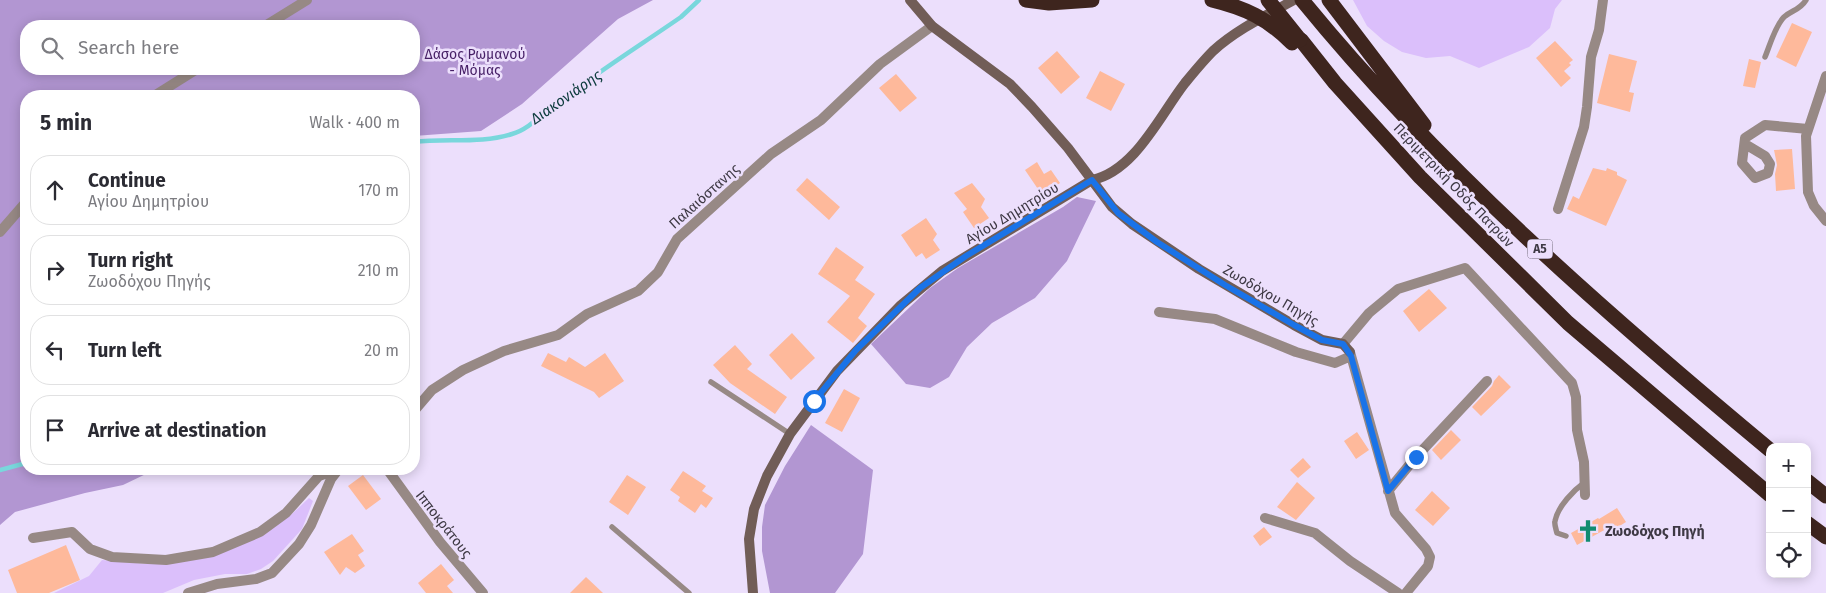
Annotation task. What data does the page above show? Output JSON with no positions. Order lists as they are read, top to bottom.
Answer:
{
  "streets": {
    "highway": ["Περιμετρική Οδός Πατρών", "Α5"],
    "main road": ["Αγίου Δημητρίου", "Ζωοδόχου Πηγής"],
    "street": ["Παλαιόστανης", "Ιπποκράτους"]
  },
  "crossings": [
    ["Παλαιόστανης", "Ζωοδόχου Πηγής"],
    ["Αγίου Δημητρίου", "Ζωοδόχου Πηγής"]
  ],
  "water": ["Διακονιάρης"],
  "parks": ["Δάσος Ρωμανού - Μόμας"],
  "places": {
    "church": ["Ζωοδόχος Πηγή"]
  },
  "page": {
    "search": "Search here",
    "heading": ["5 min", "Walk · 400 m"],
    "list": [
      ["Continue", "Αγίου Δημητρίου", "170 m"],
      ["Turn right", "Ζωοδόχου Πηγής", "210 m"],
      ["Turn left", "20 m"],
      "Arrive at destination"
    ],
    "map_buttons": ["+", "−"]
  }
}
